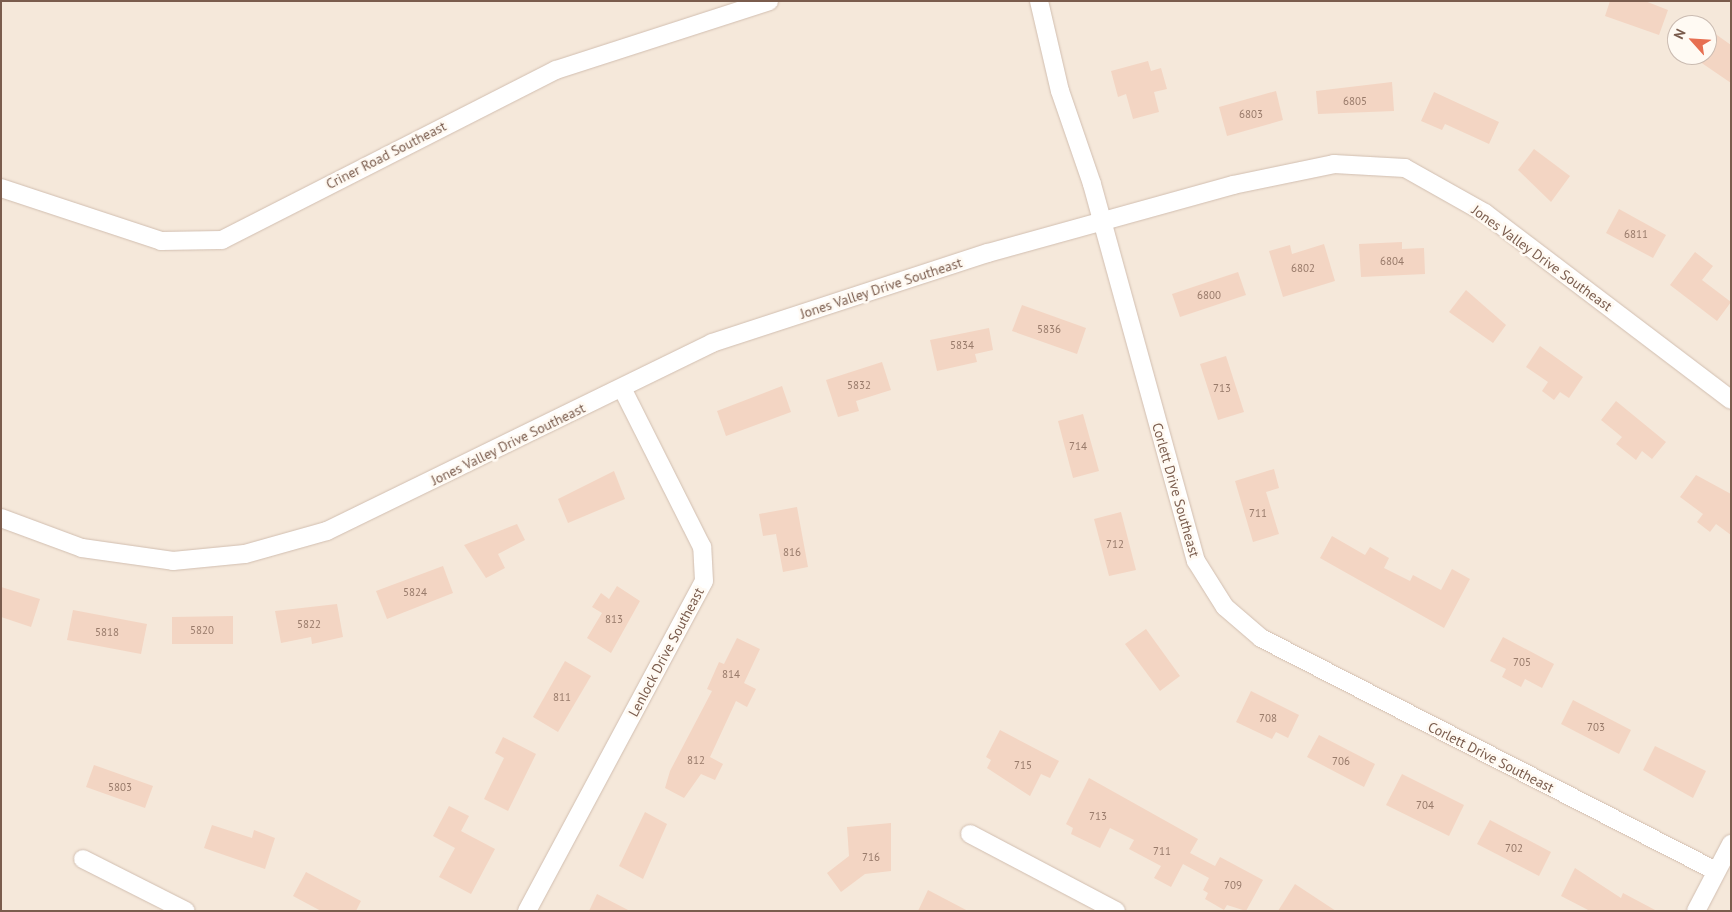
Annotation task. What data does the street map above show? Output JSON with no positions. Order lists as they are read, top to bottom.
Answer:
{
  "streets": {
    "street": [
      "Criner Road Southeast",
      "Jones Valley Drive Southeast",
      "Corlett Drive Southeast",
      "Lenlock Drive Southeast"
    ]
  },
  "crossings": [
    ["Jones Valley Drive Southeast", "Corlett Drive Southeast"],
    ["Jones Valley Drive Southeast", "Lenlock Drive Southeast"]
  ],
  "house_numbers": [
    "6805",
    "6803",
    "6811",
    "6804",
    "6802",
    "6800",
    "5836",
    "5834",
    "5832",
    "713",
    "714",
    "711",
    "712",
    "816",
    "5824",
    "813",
    "5822",
    "5820",
    "5818",
    "705",
    "814",
    "811",
    "708",
    "703",
    "812",
    "706",
    "715",
    "5803",
    "704",
    "713",
    "702",
    "711",
    "716",
    "709"
  ],
  "north": "top left"
}
